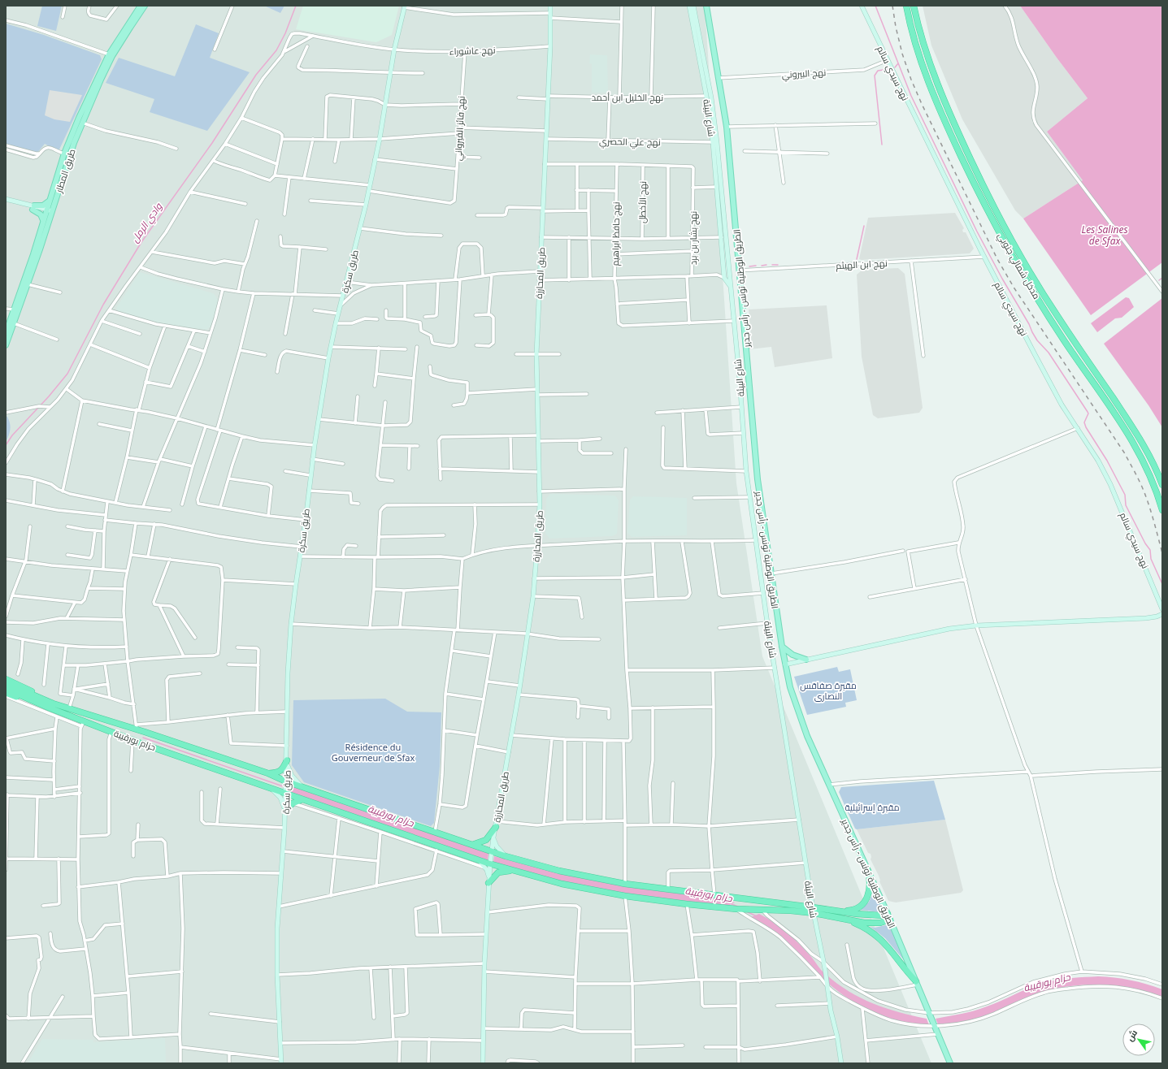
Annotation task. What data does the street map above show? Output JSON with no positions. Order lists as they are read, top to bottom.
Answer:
{
  "streets": {
    "highway": ["مدخل شمالي جنوبي", "حزام بورقيبة"],
    "main road": ["طريق المطار", "الطريق الوطنية تونس - رأس جدير"],
    "street": [
      "نهج عاشوراء",
      "نهج البيروني",
      "نهج سيدي سالم",
      "نهج الخليل ابن أحمد",
      "شارع البيئة",
      "نهج فائز القيرواني",
      "نهج علي الحصري",
      "نهج الأخطل",
      "نهج حافظ ابراهيم",
      "نهج بشار بن برد",
      "نهج ابن الهيثم",
      "طريق سكرة",
      "طريق المحارزة"
    ]
  },
  "crossings": [
    ["نهج عاشوراء", "نهج فائز القيرواني"],
    ["نهج عاشوراء", "طريق سكرة"],
    ["نهج عاشوراء", "طريق المحارزة"],
    ["نهج البيروني", "نهج سيدي سالم"],
    ["نهج البيروني", "الطريق الوطنية تونس - رأس جدير"],
    ["نهج سيدي سالم", "نهج ابن الهيثم"],
    ["نهج الخليل ابن أحمد", "شارع البيئة"],
    ["نهج الخليل ابن أحمد", "طريق المحارزة"],
    ["شارع البيئة", "نهج علي الحصري"],
    ["شارع البيئة", "حزام بورقيبة"],
    ["نهج فائز القيرواني", "طريق سكرة"],
    ["نهج علي الحصري", "طريق المحارزة"],
    ["نهج حافظ ابراهيم", "نهج بشار بن برد"],
    ["نهج ابن الهيثم", "الطريق الوطنية تونس - رأس جدير"],
    ["طريق سكرة", "حزام بورقيبة"],
    ["طريق المحارزة", "حزام بورقيبة"],
    ["الطريق الوطنية تونس - رأس جدير", "حزام بورقيبة"]
  ],
  "water": ["وادي الرمل", "Les Salines de Sfax", "حزام بورقيبة"],
  "parks": ["مقبرة صفاقس النصارى", "Résidence du Gouverneur de Sfax", "مقبرة إسرائيلية"],
  "north": "top left"
}
